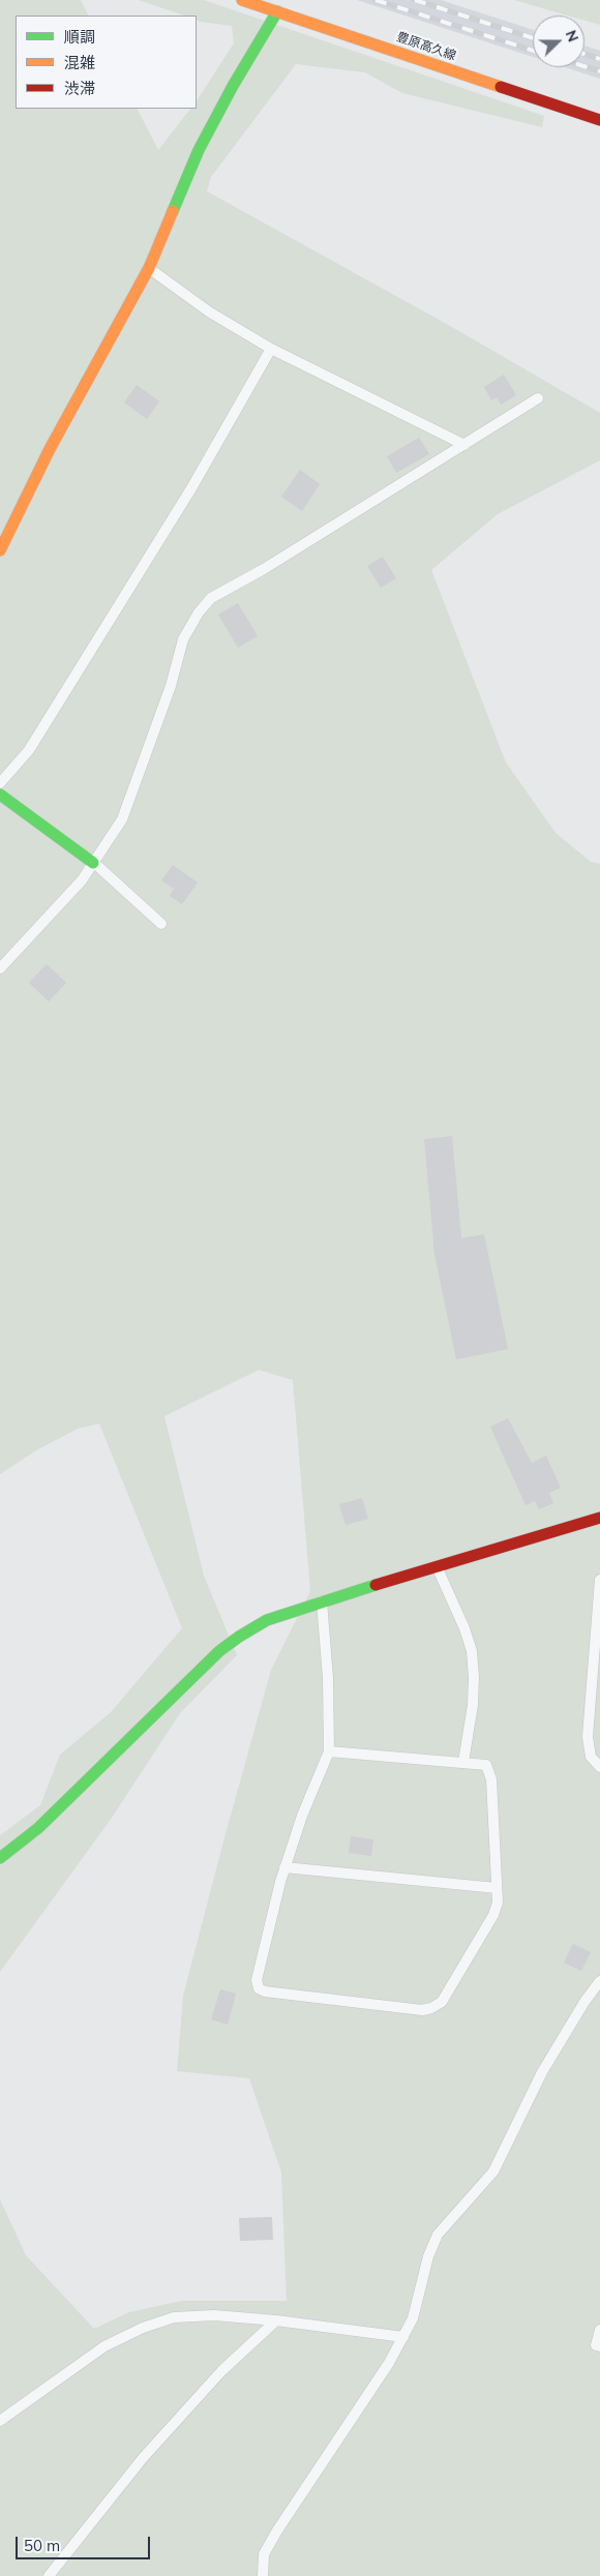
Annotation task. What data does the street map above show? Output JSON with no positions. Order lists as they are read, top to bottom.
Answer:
{
  "streets": {
    "street": ["豊原高久線"]
  },
  "legend": ["順調", "混雑", "渋滞"],
  "scale_bar": "50 m",
  "north": "right"
}
